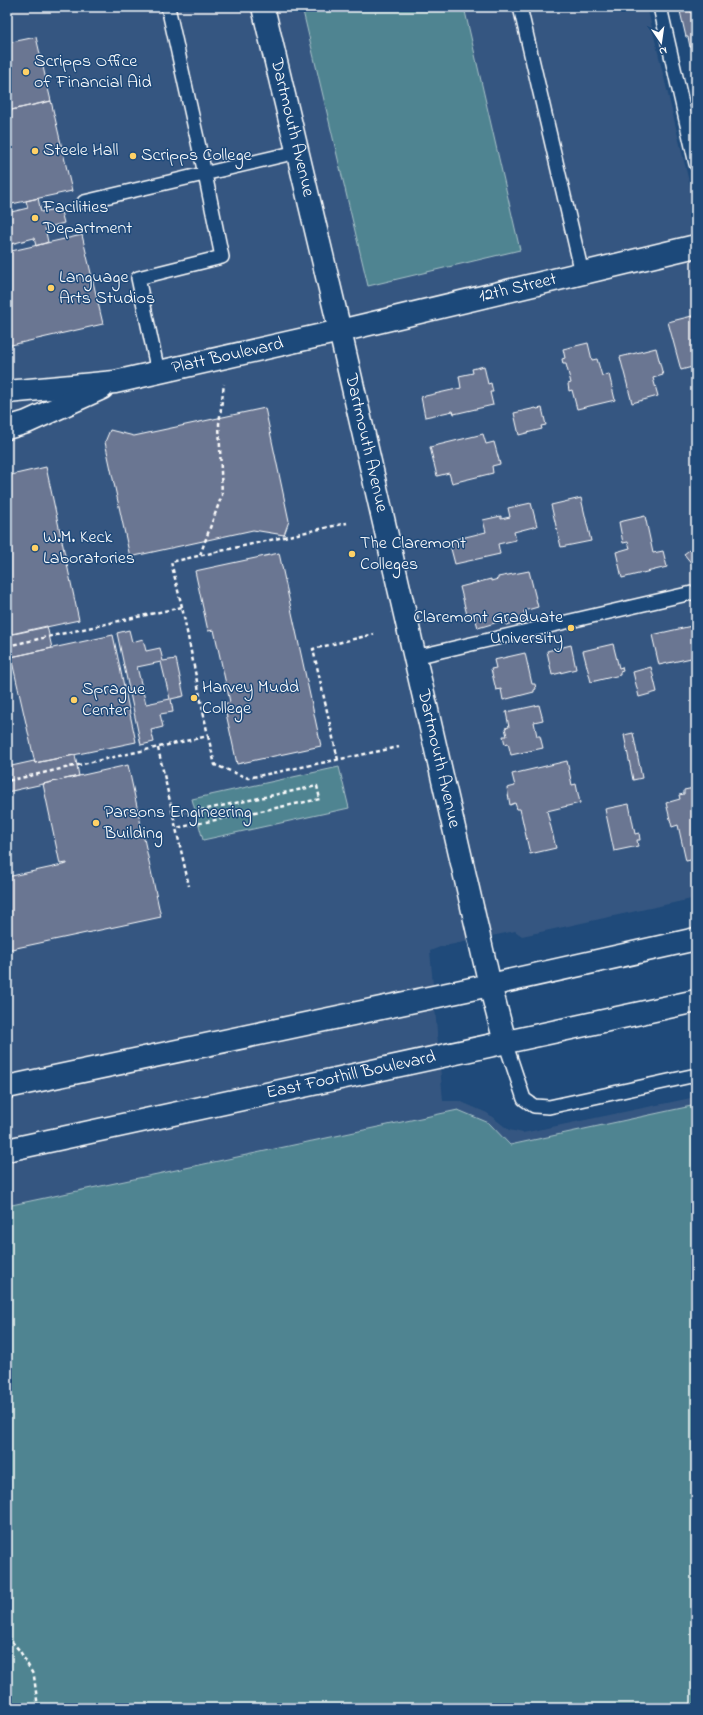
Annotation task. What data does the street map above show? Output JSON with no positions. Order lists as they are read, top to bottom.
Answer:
{
  "streets": {
    "street": [
      "Dartmouth Avenue",
      "12th Street",
      "Platt Boulevard",
      "East Foothill Boulevard"
    ]
  },
  "crossings": [
    ["Dartmouth Avenue", "12th Street"],
    ["Dartmouth Avenue", "Platt Boulevard"],
    ["Dartmouth Avenue", "East Foothill Boulevard"],
    ["12th Street", "Platt Boulevard"]
  ],
  "places": [
    "Scripps Office of Financial Aid",
    "Steele Hall",
    "Scripps College",
    "Facilities Department",
    "Language Arts Studios",
    "W.M. Keck Laboratories",
    "The Claremont Colleges",
    "Claremont Graduate University",
    "Harvey Mudd College",
    "Sprague Center",
    "Parsons Engineering Building"
  ],
  "north": "bottom"
}
